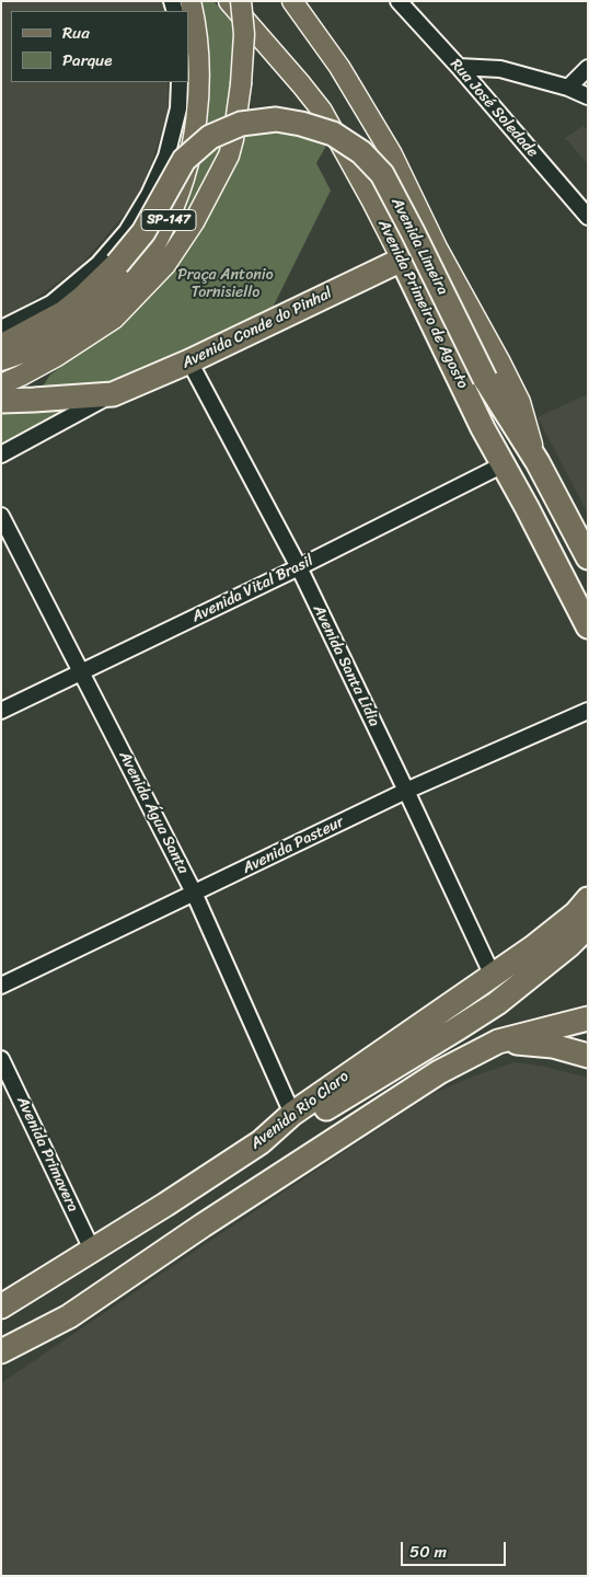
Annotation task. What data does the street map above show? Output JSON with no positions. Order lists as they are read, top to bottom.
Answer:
{
  "streets": {
    "highway": [
      "Avenida Limeira",
      "Avenida Primeiro de Agosto",
      "Avenida Conde do Pinhal",
      "Avenida Rio Claro"
    ],
    "main road": ["SP-147"],
    "street": [
      "Rua José Soledade",
      "Avenida Vital Brasil",
      "Avenida Santa Lidia",
      "Avenida Água Santa",
      "Avenida Pasteur",
      "Avenida Primavera"
    ]
  },
  "crossings": [
    ["Avenida Primeiro de Agosto", "Avenida Conde do Pinhal"],
    ["Avenida Primeiro de Agosto", "Avenida Vital Brasil"],
    ["Avenida Conde do Pinhal", "Avenida Santa Lidia"],
    ["Avenida Vital Brasil", "Avenida Santa Lidia"],
    ["Avenida Vital Brasil", "Avenida Água Santa"],
    ["Avenida Santa Lidia", "Avenida Pasteur"],
    ["Avenida Santa Lidia", "Avenida Rio Claro"],
    ["Avenida Água Santa", "Avenida Pasteur"],
    ["Avenida Água Santa", "Avenida Rio Claro"],
    ["Avenida Rio Claro", "Avenida Primavera"]
  ],
  "parks": ["Praça Antonio Tornisiello"],
  "legend": ["Rua", "Parque"],
  "scale_bar": "50 m"
}
